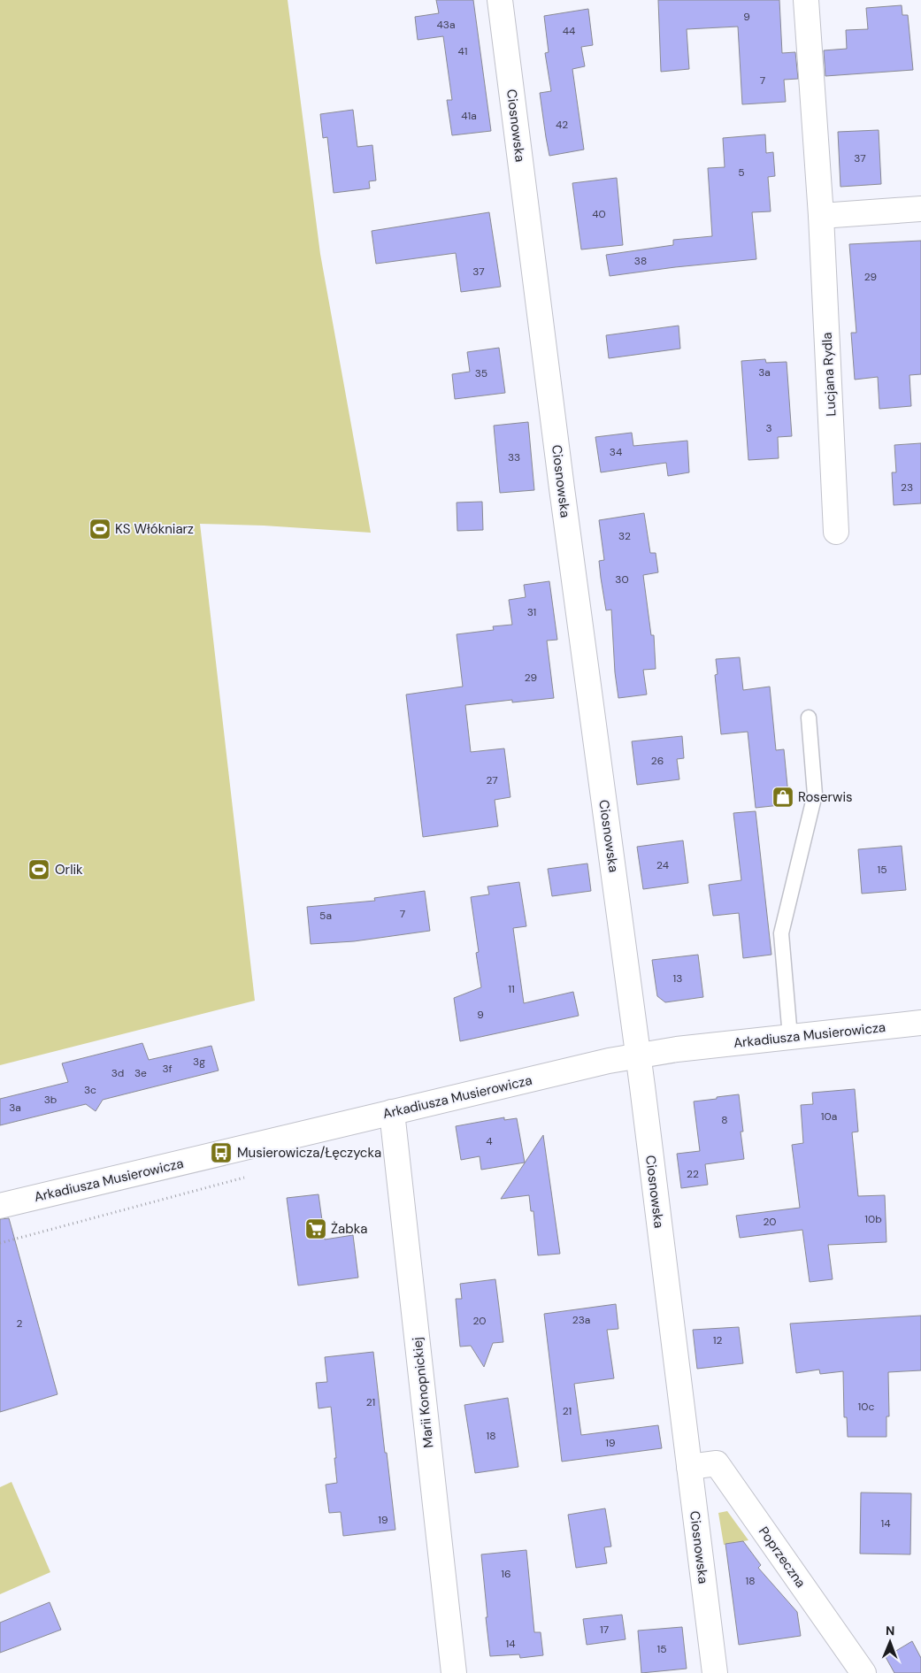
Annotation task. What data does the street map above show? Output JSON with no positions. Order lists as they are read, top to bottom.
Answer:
{
  "streets": {
    "street": [
      "Ciosnowska",
      "Lucjana Rydla",
      "Arkadiusza Musierowicza",
      "Marii Konopnickiej",
      "Poprzeczna"
    ]
  },
  "crossings": [
    ["Ciosnowska", "Arkadiusza Musierowicza"],
    ["Ciosnowska", "Poprzeczna"],
    ["Arkadiusza Musierowicza", "Marii Konopnickiej"]
  ],
  "places": {
    "sports": ["KS Włókniarz", "Orlik"],
    "shop": ["Roserwis"],
    "bus stop": ["Musierowicza/Łęczycka"],
    "supermarket": ["Żabka"]
  },
  "house_numbers": [
    "9",
    "43a",
    "44",
    "41",
    "7",
    "41a",
    "42",
    "37",
    "5",
    "40",
    "38",
    "37",
    "29",
    "3a",
    "35",
    "3",
    "34",
    "33",
    "23",
    "32",
    "30",
    "31",
    "29",
    "26",
    "27",
    "24",
    "15",
    "7",
    "5a",
    "13",
    "11",
    "9",
    "3g",
    "3f",
    "3d",
    "3e",
    "3c",
    "3b",
    "3a",
    "10a",
    "8",
    "4",
    "22",
    "10b",
    "20",
    "23a",
    "20",
    "2",
    "12",
    "21",
    "10c",
    "21",
    "18",
    "19",
    "19",
    "14",
    "16",
    "18",
    "17",
    "14",
    "15"
  ],
  "north": "top"
}
